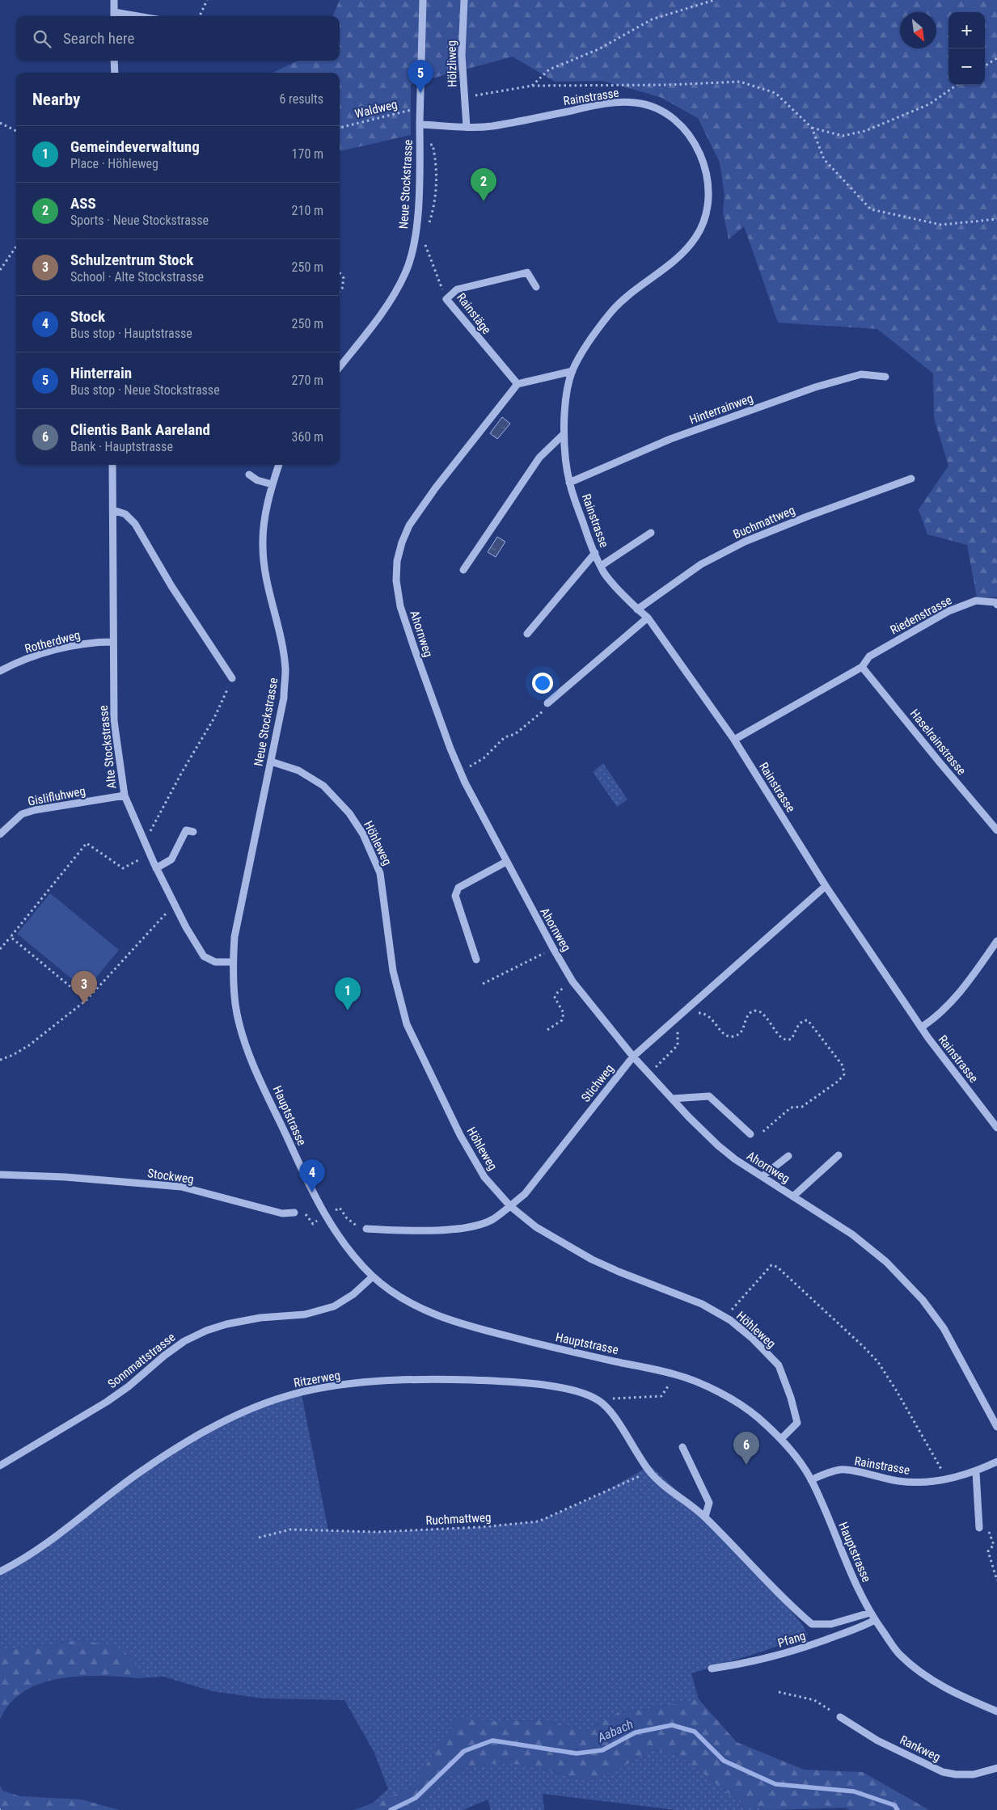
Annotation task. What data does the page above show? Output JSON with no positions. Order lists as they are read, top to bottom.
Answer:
{
  "streets": {
    "street": [
      "Hölzliweg",
      "Rainstrasse",
      "Neue Stockstrasse",
      "Rainstäge",
      "Hinterrainweg",
      "Buchmattweg",
      "Riedenstrasse",
      "Ahornweg",
      "Rotherdweg",
      "Haselrainstrasse",
      "Alte Stockstrasse",
      "Gislifluhweg",
      "Höhleweg",
      "Stichweg",
      "Hauptstrasse",
      "Stockweg",
      "Sonnmattstrasse",
      "Ritzerweg",
      "Pfang",
      "Rankweg"
    ],
    "path": ["Waldweg", "Ruchmattweg"]
  },
  "crossings": [
    ["Hölzliweg", "Rainstrasse"],
    ["Rainstrasse", "Neue Stockstrasse"],
    ["Rainstrasse", "Hinterrainweg"],
    ["Rainstrasse", "Buchmattweg"],
    ["Rainstrasse", "Riedenstrasse"],
    ["Rainstrasse", "Stichweg"],
    ["Rainstrasse", "Hauptstrasse"],
    ["Waldweg", "Neue Stockstrasse"],
    ["Neue Stockstrasse", "Alte Stockstrasse"],
    ["Neue Stockstrasse", "Höhleweg"],
    ["Neue Stockstrasse", "Hauptstrasse"],
    ["Rainstäge", "Ahornweg"],
    ["Riedenstrasse", "Haselrainstrasse"],
    ["Ahornweg", "Stichweg"],
    ["Rotherdweg", "Alte Stockstrasse"],
    ["Alte Stockstrasse", "Gislifluhweg"],
    ["Alte Stockstrasse", "Hauptstrasse"],
    ["Höhleweg", "Stichweg"],
    ["Höhleweg", "Hauptstrasse"],
    ["Hauptstrasse", "Sonnmattstrasse"],
    ["Hauptstrasse", "Ritzerweg"],
    ["Hauptstrasse", "Pfang"],
    ["Ritzerweg", "Ruchmattweg"]
  ],
  "water": ["Aabach"],
  "north": "bottom right",
  "page": {
    "map_buttons": ["+", "−"],
    "search": "Search here",
    "pins": [
      "5",
      "2",
      "3",
      "1",
      "4",
      "6"
    ],
    "heading": ["Nearby", "6 results"],
    "list": [
      {
        "mark": "1",
        "name": "Gemeindeverwaltung",
        "note": "Place · Höhleweg",
        "value": "170 m"
      },
      {
        "mark": "2",
        "name": "ASS",
        "note": "Sports · Neue Stockstrasse",
        "value": "210 m"
      },
      {
        "mark": "3",
        "name": "Schulzentrum Stock",
        "note": "School · Alte Stockstrasse",
        "value": "250 m"
      },
      {
        "mark": "4",
        "name": "Stock",
        "note": "Bus stop · Hauptstrasse",
        "value": "250 m"
      },
      {
        "mark": "5",
        "name": "Hinterrain",
        "note": "Bus stop · Neue Stockstrasse",
        "value": "270 m"
      },
      {
        "mark": "6",
        "name": "Clientis Bank Aareland",
        "note": "Bank · Hauptstrasse",
        "value": "360 m"
      }
    ]
  }
}
